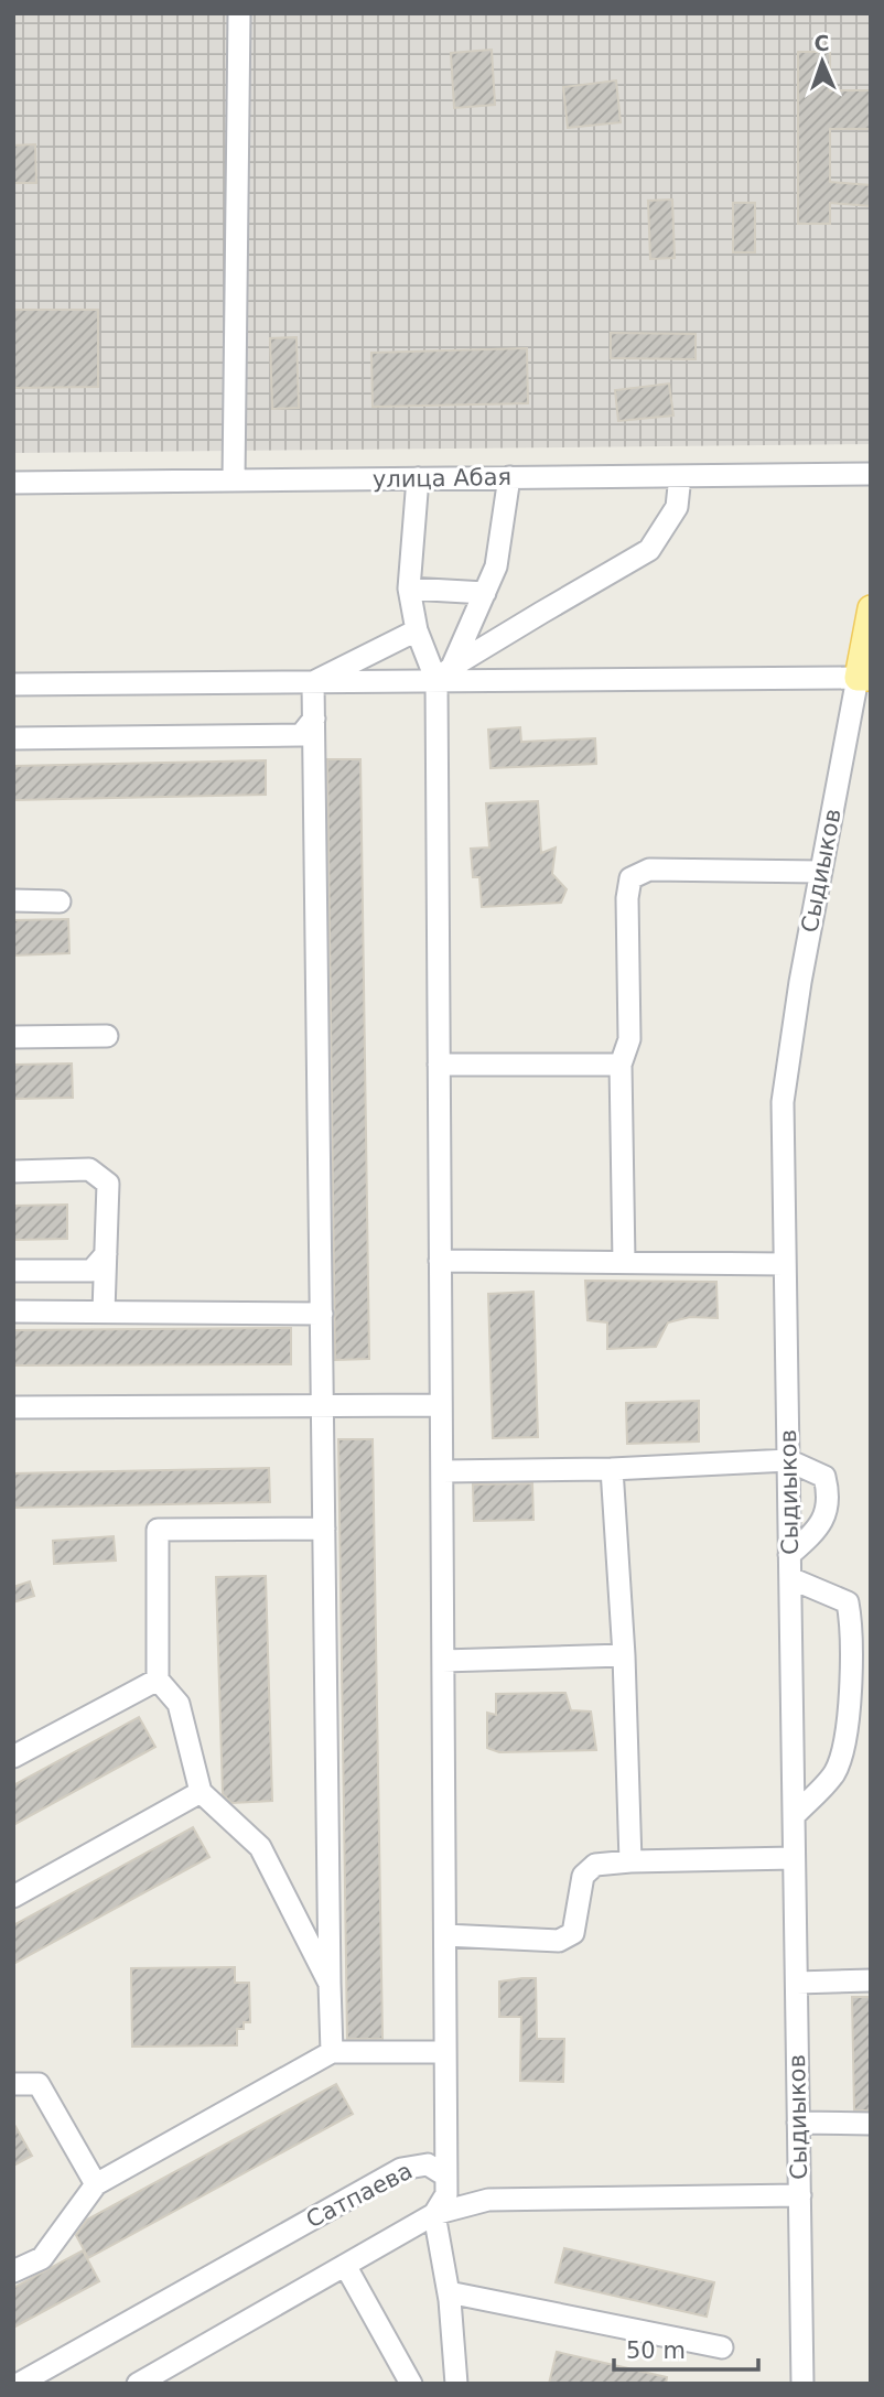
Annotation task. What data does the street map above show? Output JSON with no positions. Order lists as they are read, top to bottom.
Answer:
{
  "streets": {
    "main road": ["Сыдиыков"],
    "street": ["улица Абая", "Сатпаева"]
  },
  "scale_bar": "50 m",
  "north": "top"
}
